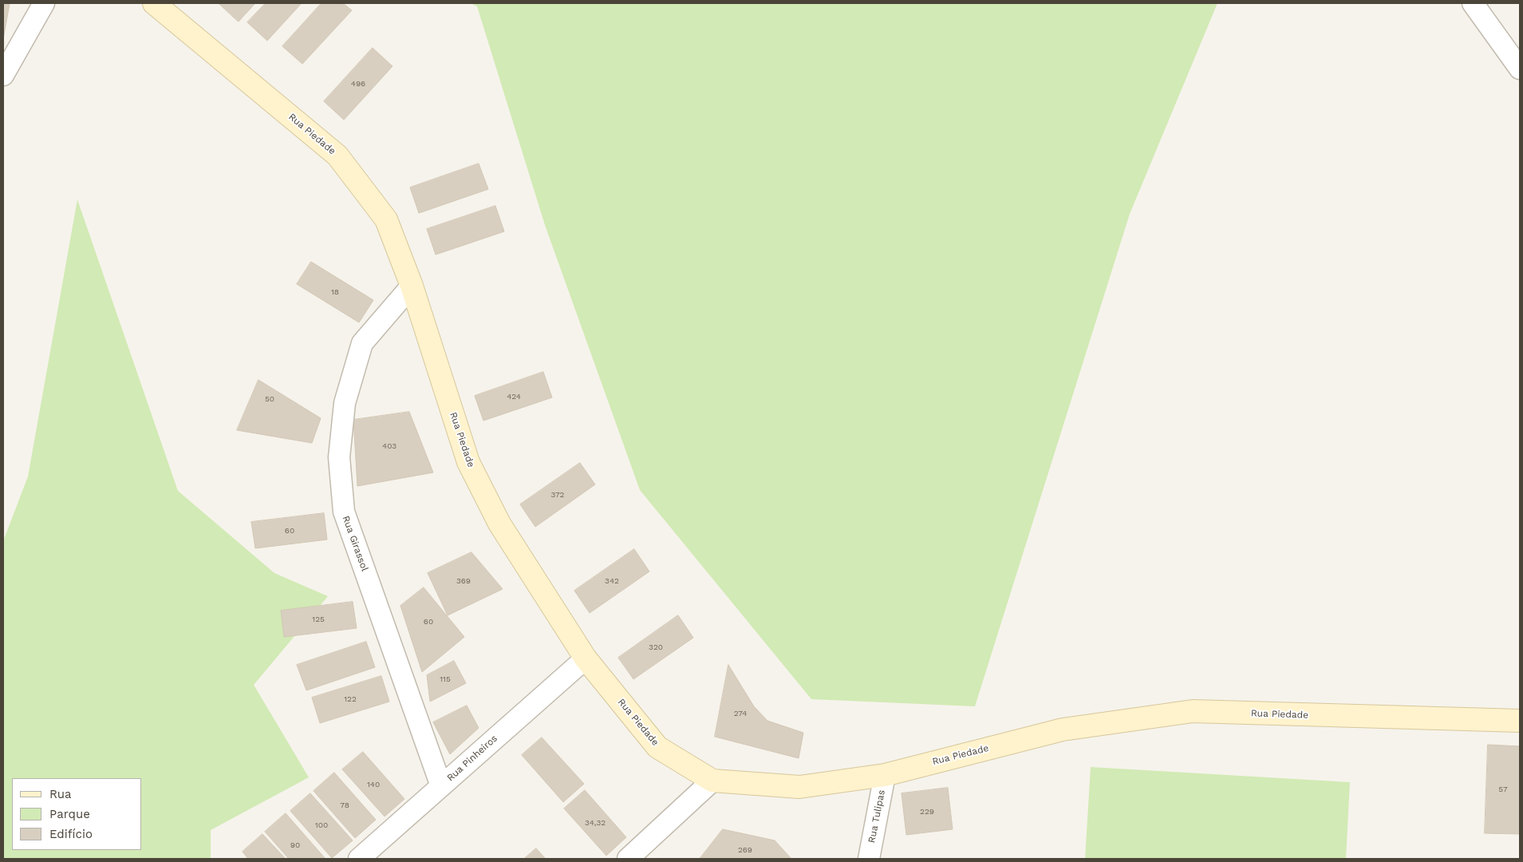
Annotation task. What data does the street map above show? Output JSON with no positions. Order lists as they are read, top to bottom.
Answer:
{
  "streets": {
    "street": [
      "Rua Piedade",
      "Rua Girassol",
      "Rua Pinheiros",
      "Rua Tulipas"
    ]
  },
  "crossings": [
    ["Rua Piedade", "Rua Girassol"],
    ["Rua Piedade", "Rua Pinheiros"],
    ["Rua Piedade", "Rua Tulipas"],
    ["Rua Girassol", "Rua Pinheiros"]
  ],
  "house_numbers": [
    "496",
    "18",
    "424",
    "50",
    "403",
    "372",
    "60",
    "369",
    "342",
    "125",
    "60",
    "320",
    "115",
    "122",
    "274",
    "140",
    "57",
    "78",
    "229",
    "34,32",
    "100",
    "90",
    "269"
  ],
  "legend": ["Rua", "Parque", "Edifício"]
}
